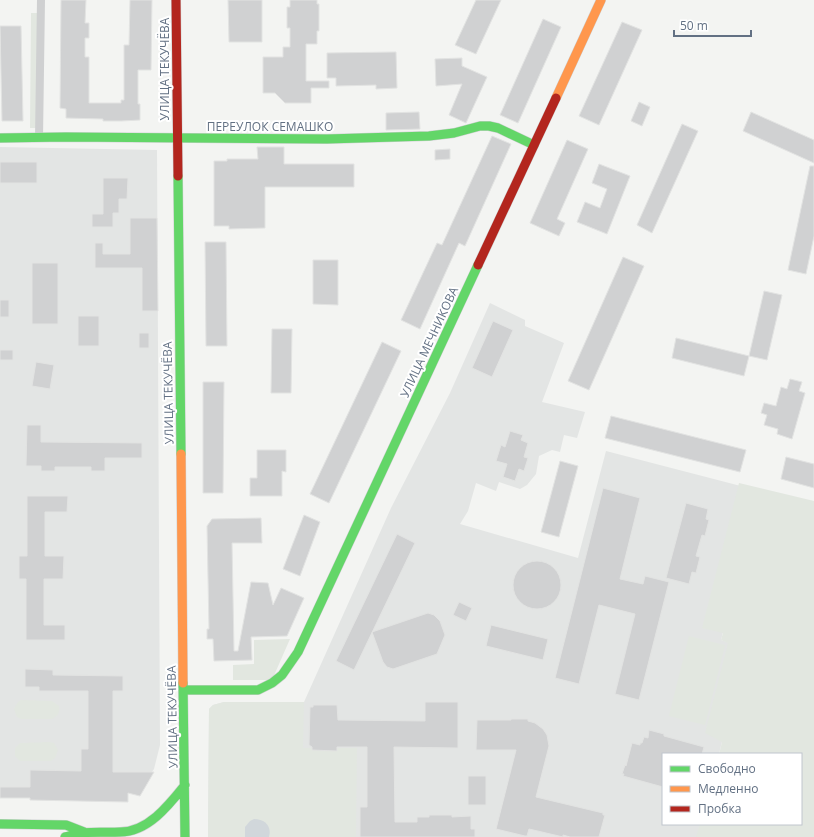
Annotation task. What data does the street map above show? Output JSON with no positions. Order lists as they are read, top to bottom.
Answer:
{
  "streets": {
    "main road": ["УЛИЦА ТЕКУЧЁВА", "ПЕРЕУЛОК СЕМАШКО", "УЛИЦА МЕЧНИКОВА"]
  },
  "crossings": [
    ["УЛИЦА ТЕКУЧЁВА", "ПЕРЕУЛОК СЕМАШКО"],
    ["УЛИЦА ТЕКУЧЁВА", "УЛИЦА МЕЧНИКОВА"],
    ["ПЕРЕУЛОК СЕМАШКО", "УЛИЦА МЕЧНИКОВА"]
  ],
  "legend": ["Свободно", "Медленно", "Пробка"],
  "scale_bar": "50 m"
}
